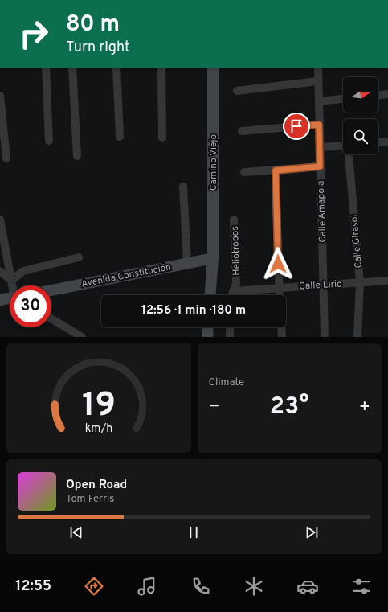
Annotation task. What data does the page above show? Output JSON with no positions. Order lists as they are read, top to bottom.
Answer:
{
  "streets": {
    "main road": ["Camino Viejo", "Avenida Constitución"],
    "street": [
      "Calle Amapola",
      "Calle Girasol",
      "Heliotropos",
      "Calle Lirio"
    ]
  },
  "crossings": [
    ["Camino Viejo", "Avenida Constitución"],
    ["Calle Amapola", "Calle Lirio"],
    ["Calle Girasol", "Calle Lirio"],
    ["Heliotropos", "Calle Lirio"]
  ],
  "north": "right",
  "page": {
    "turn": ["80 m", "Turn right"],
    "limit": "30",
    "trip": "12:56 · 1 min · 180 m",
    "tile": "Climate",
    "heat": ["−", "23°", "+"],
    "song": ["Open Road", "Tom Ferris"],
    "tabs": "12:55",
    "gauge": ["19", "km/h"]
  }
}
